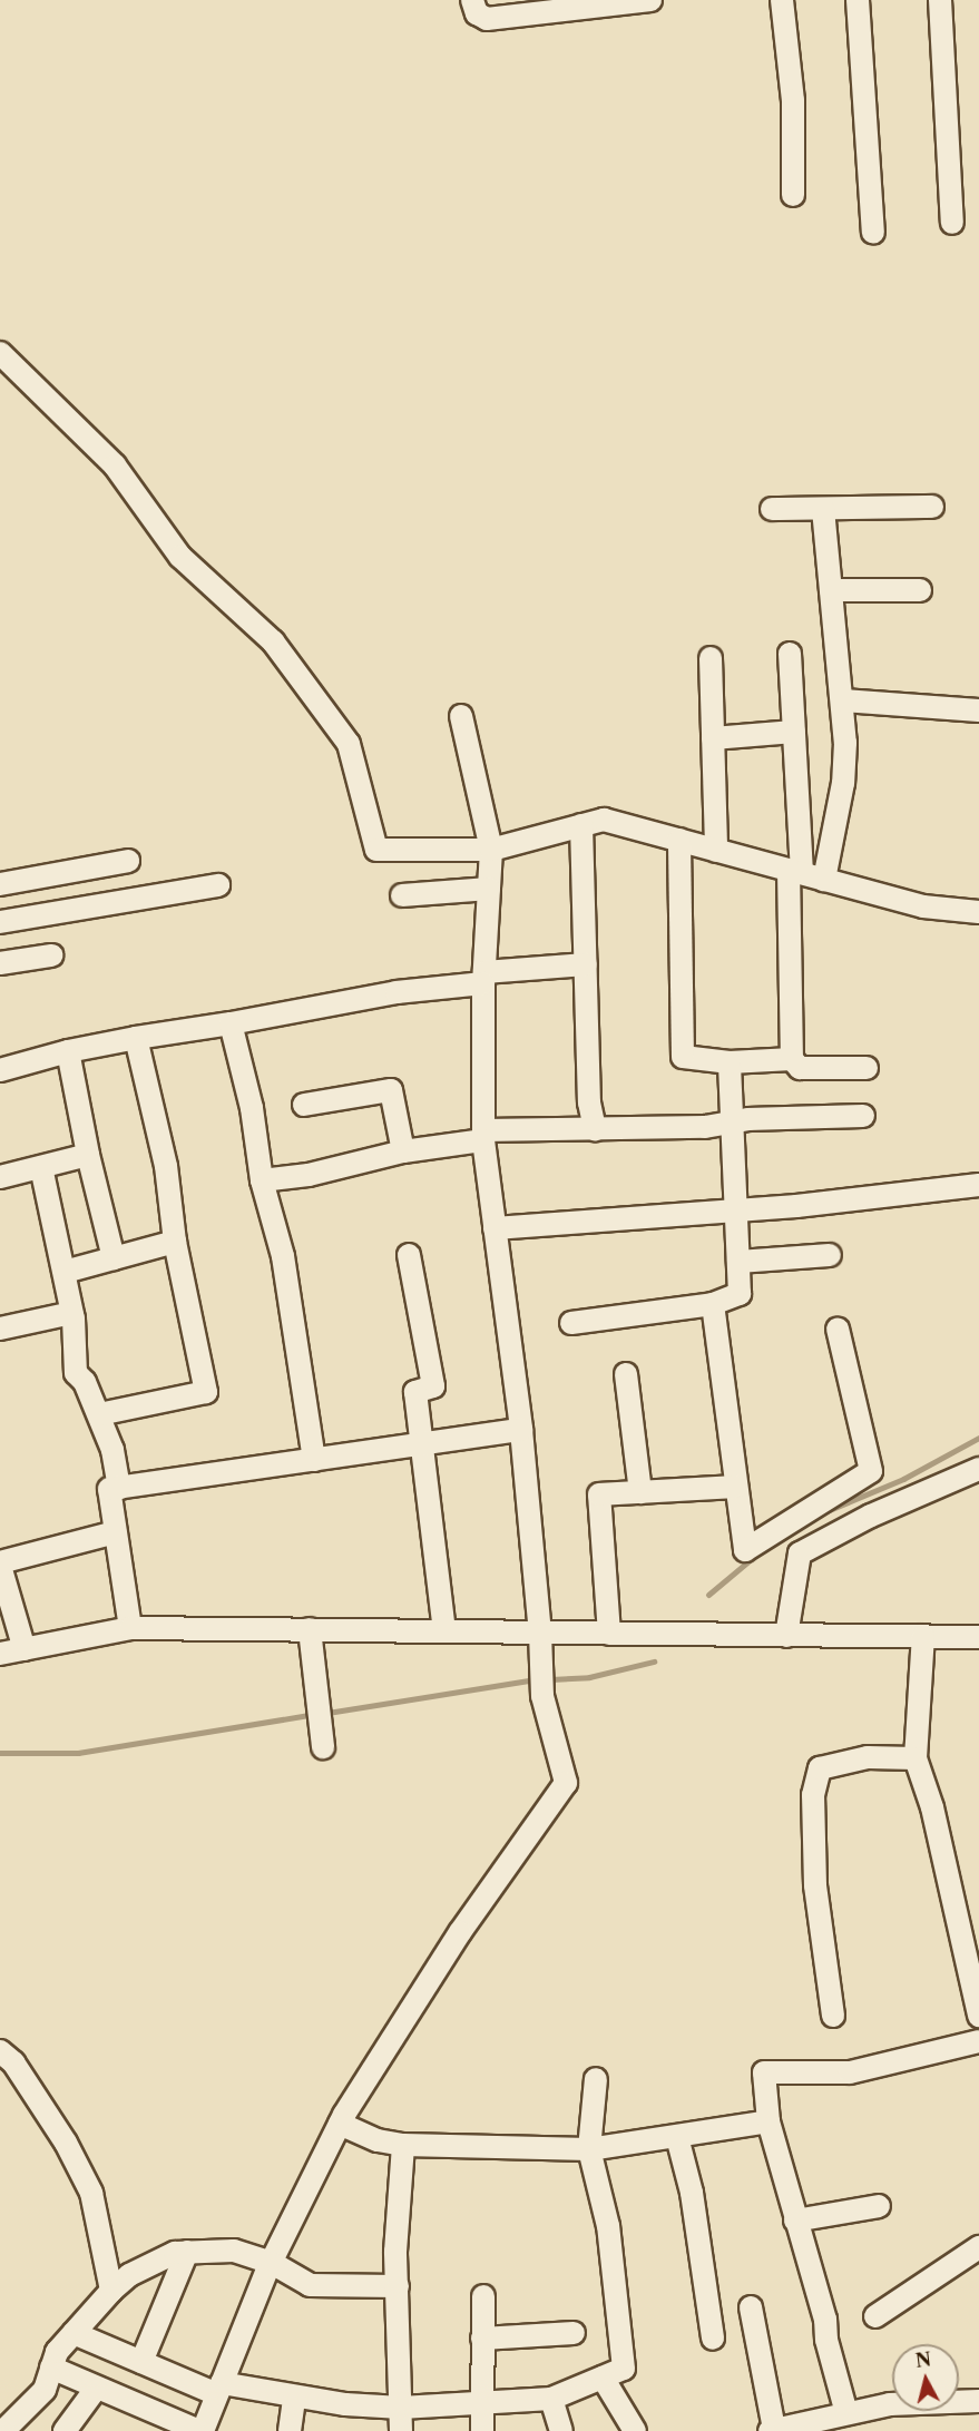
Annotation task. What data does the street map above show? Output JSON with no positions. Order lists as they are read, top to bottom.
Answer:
{
  "north": "top"
}
